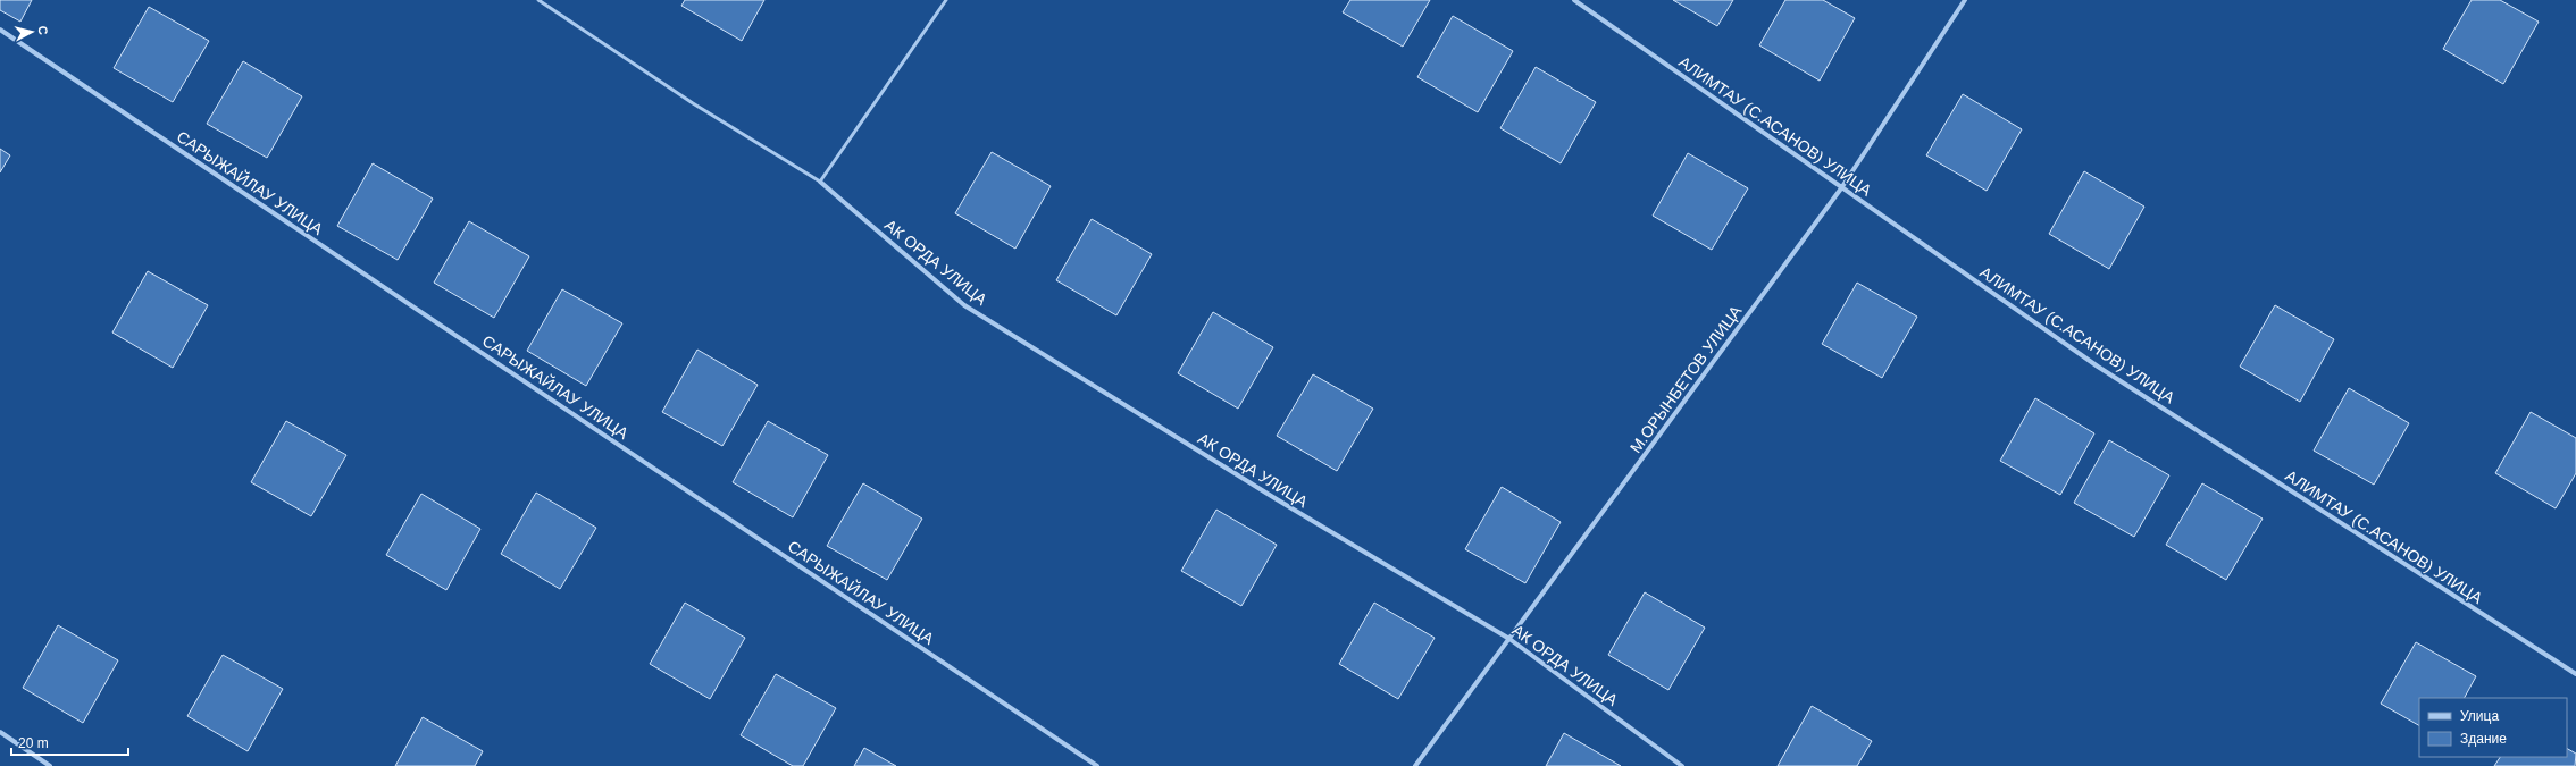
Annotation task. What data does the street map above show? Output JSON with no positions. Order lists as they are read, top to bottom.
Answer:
{
  "streets": {
    "street": [
      "АЛИМТАУ (С.АСАНОВ) УЛИЦА",
      "САРЫЖАЙЛАУ УЛИЦА",
      "АК ОРДА УЛИЦА",
      "М.ОРЫНБЕТОВ УЛИЦА"
    ]
  },
  "crossings": [
    ["АЛИМТАУ (С.АСАНОВ) УЛИЦА", "М.ОРЫНБЕТОВ УЛИЦА"],
    ["АК ОРДА УЛИЦА", "М.ОРЫНБЕТОВ УЛИЦА"]
  ],
  "legend": ["Улица", "Здание"],
  "scale_bar": "20 m",
  "north": "right"
}
